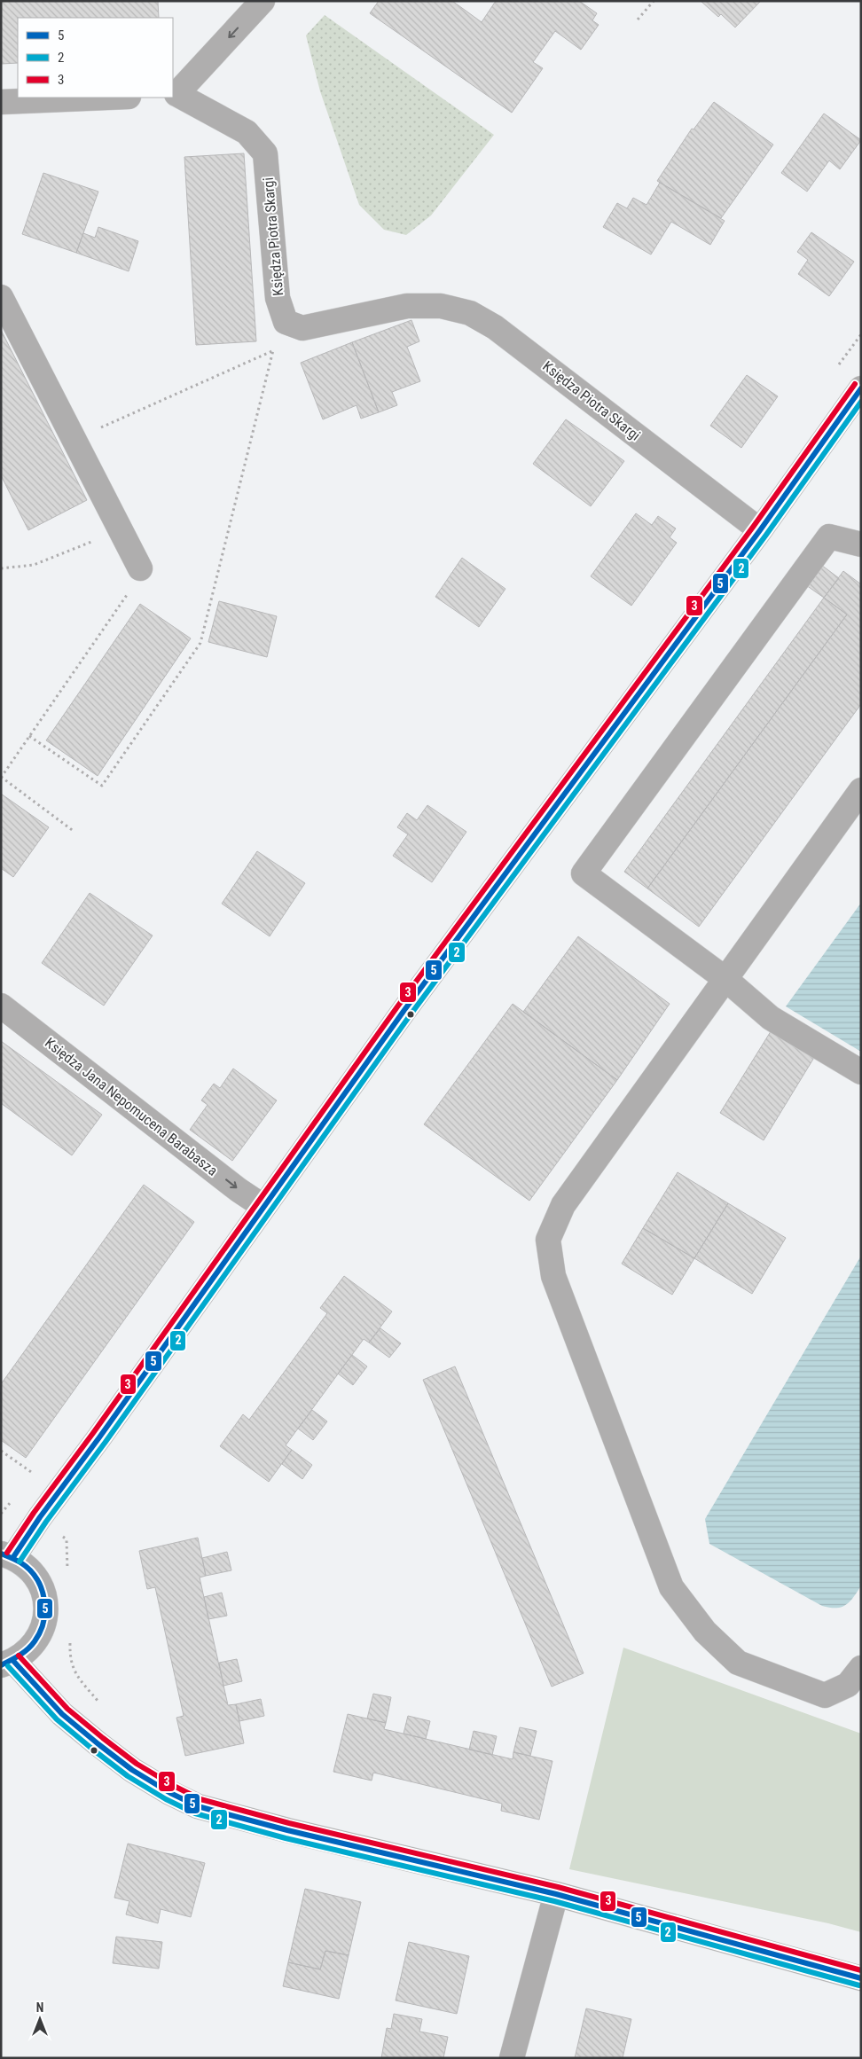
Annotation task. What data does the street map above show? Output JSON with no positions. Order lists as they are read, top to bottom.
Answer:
{
  "streets": {
    "street": ["Księdza Piotra Skargi", "Księdza Jana Nepomucena Barabasza"]
  },
  "one_way": ["Księdza Jana Nepomucena Barabasza"],
  "lines": ["transit line 3", "transit line 5", "transit line 2"],
  "legend": ["5", "2", "3"],
  "north": "top"
}
